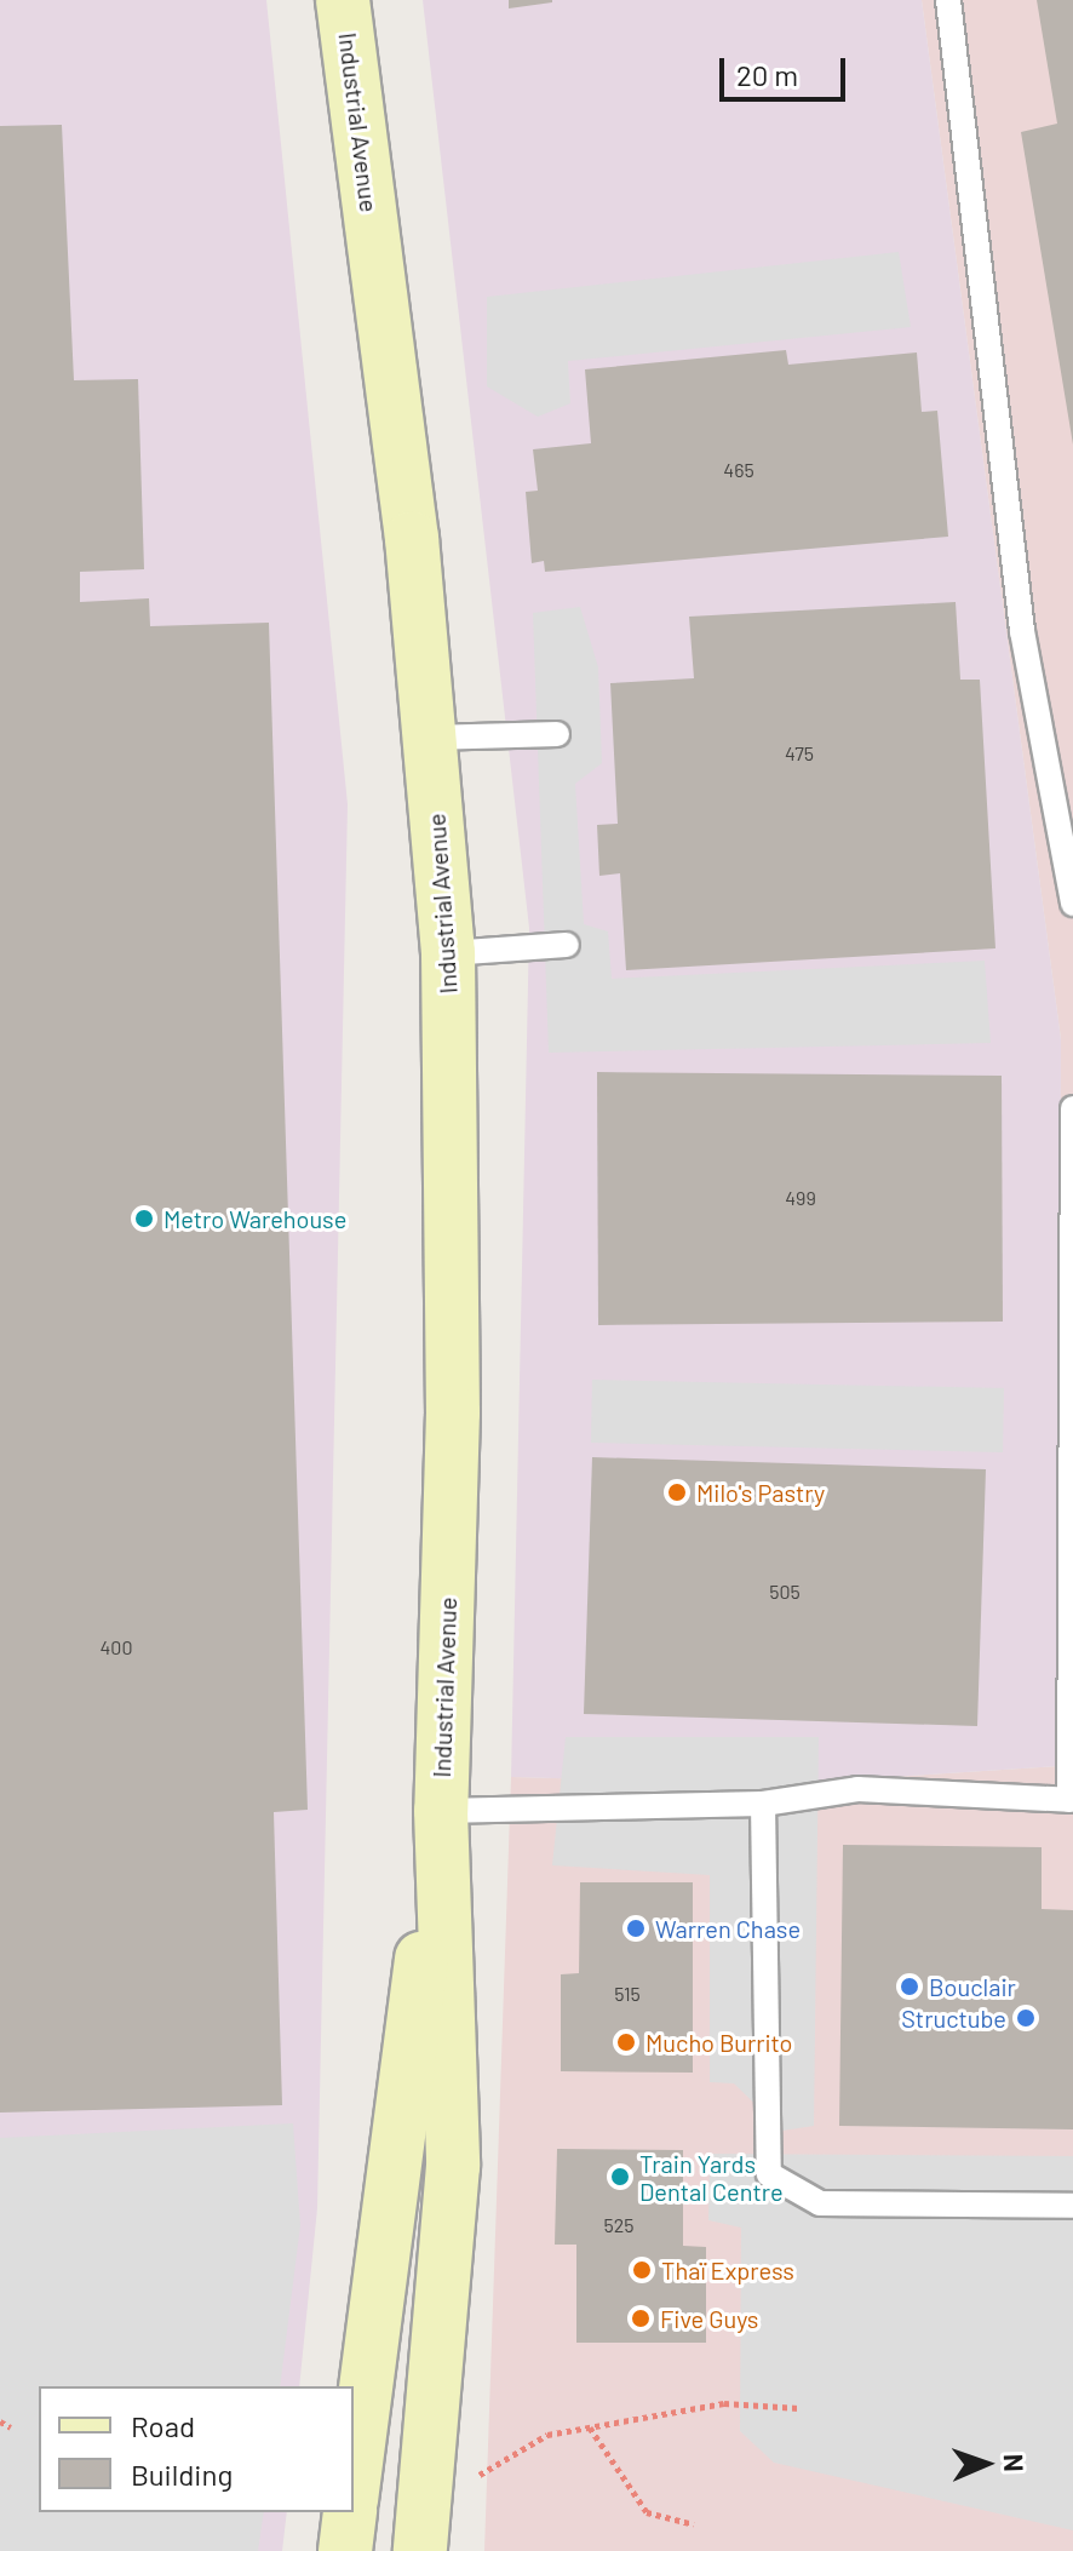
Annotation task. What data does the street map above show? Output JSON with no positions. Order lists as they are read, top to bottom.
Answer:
{
  "streets": {
    "main road": ["Industrial Avenue"]
  },
  "places": [
    "Metro Warehouse",
    "Milo's Pastry",
    "Warren Chase",
    "Bouclair",
    "Structube",
    "Mucho Burrito",
    "Train Yards Dental Centre",
    "Thaï Express",
    "Five Guys"
  ],
  "house_numbers": [
    "465",
    "475",
    "499",
    "505",
    "400",
    "515",
    "525"
  ],
  "legend": ["Road", "Building"],
  "scale_bar": "20 m",
  "north": "right"
}
